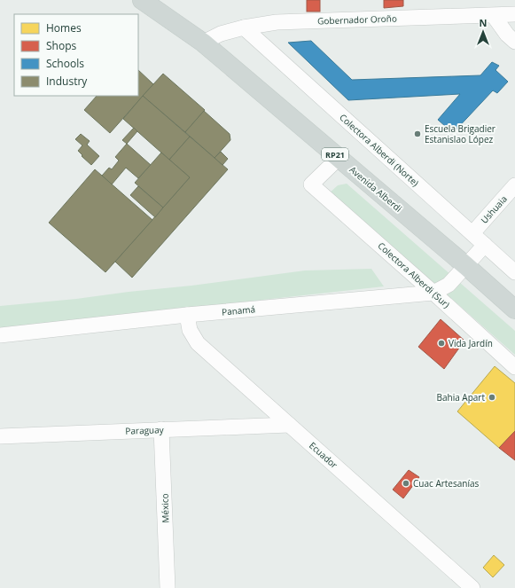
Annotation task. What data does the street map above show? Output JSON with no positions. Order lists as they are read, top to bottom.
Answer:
{
  "streets": {
    "main road": ["RP21", "Avenida Alberdi"],
    "street": [
      "Gobernador Oroño",
      "Colectora Alberdi (Norte)",
      "Ushuaia",
      "Colectora Alberdi (Sur)",
      "Panamá",
      "Paraguay",
      "Ecuador",
      "México"
    ]
  },
  "crossings": [
    ["Gobernador Oroño", "Colectora Alberdi (Norte)"],
    ["Gobernador Oroño", "Avenida Alberdi"],
    ["Colectora Alberdi (Norte)", "Ushuaia"],
    ["Colectora Alberdi (Norte)", "Panamá"],
    ["Avenida Alberdi", "Colectora Alberdi (Sur)"],
    ["Avenida Alberdi", "Panamá"],
    ["Colectora Alberdi (Sur)", "Panamá"],
    ["Panamá", "Ecuador"],
    ["Paraguay", "Ecuador"],
    ["Paraguay", "México"]
  ],
  "places": [
    "Escuela Brigadier Estanislao López",
    "Vida Jardín",
    "Bahia Apart",
    "Cuac Artesanías"
  ],
  "legend": [
    "Homes",
    "Shops",
    "Schools",
    "Industry"
  ],
  "north": "top"
}
